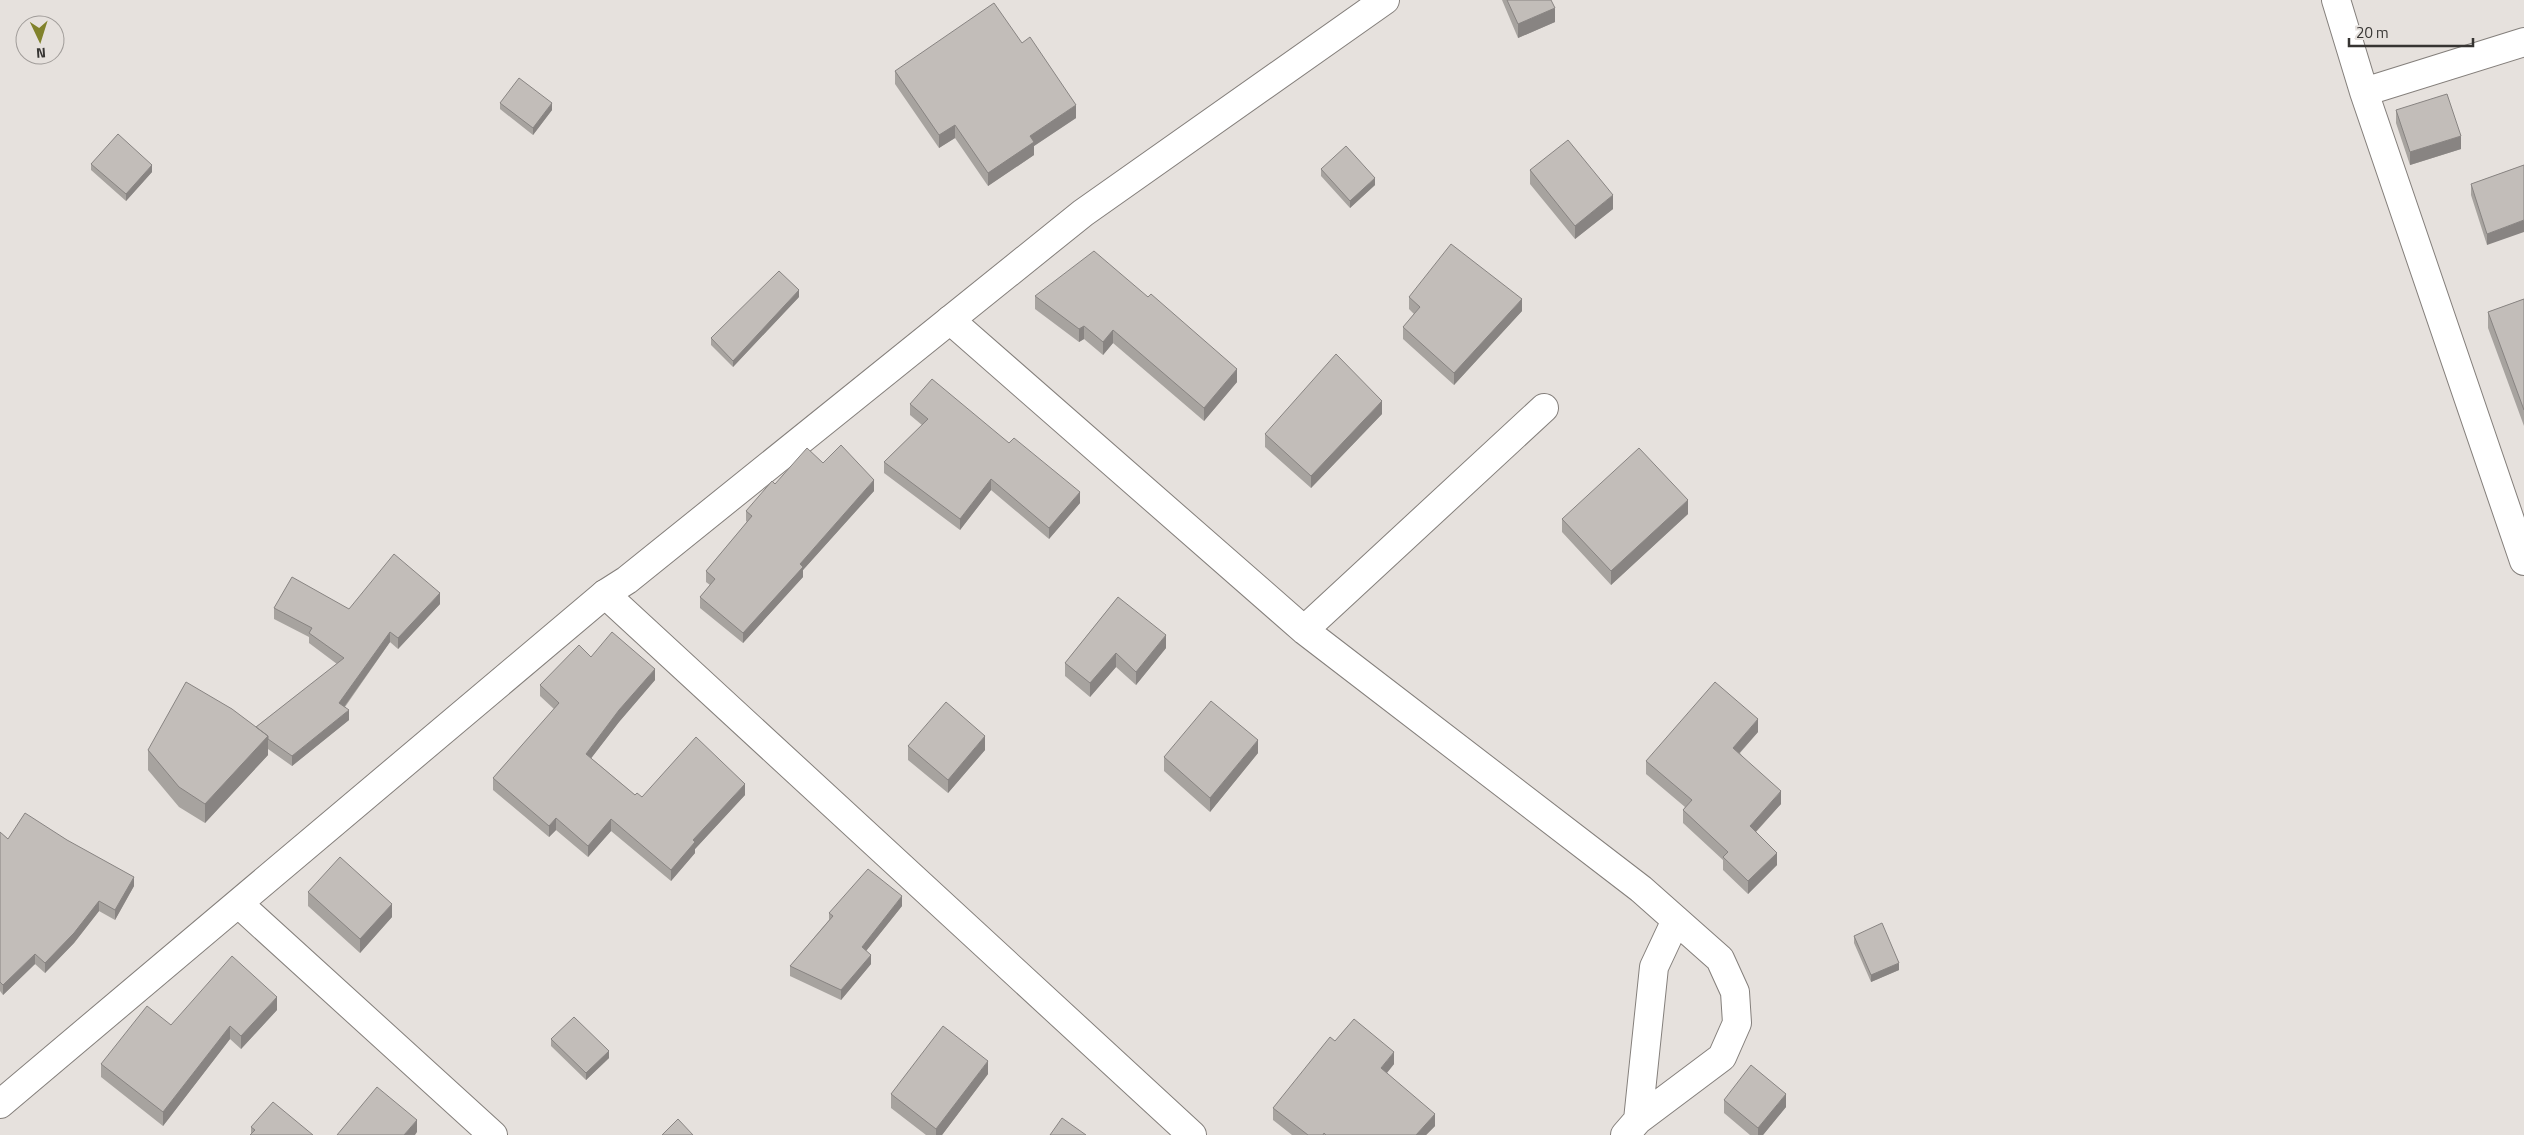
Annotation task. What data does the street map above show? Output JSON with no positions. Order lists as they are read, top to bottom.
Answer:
{
  "scale_bar": "20 m",
  "north": "bottom"
}
